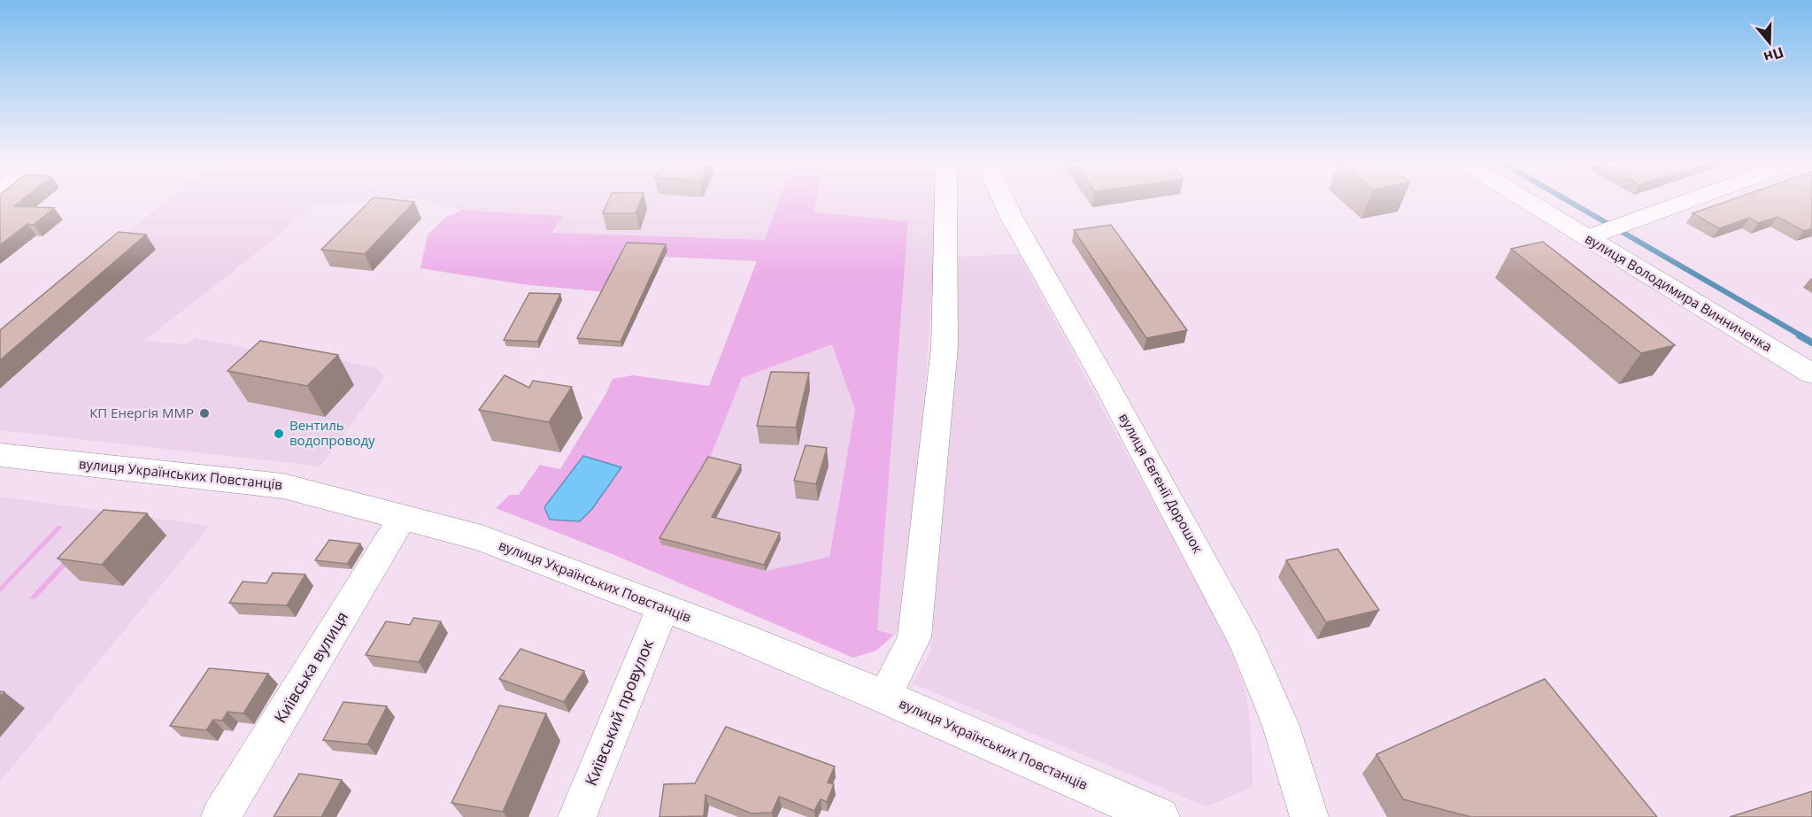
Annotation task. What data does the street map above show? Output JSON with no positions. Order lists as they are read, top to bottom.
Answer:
{
  "streets": {
    "street": [
      "вулиця Володимира Винниченка",
      "вулиця Українських Повстанців",
      "вулиця Євгенії Дорошок",
      "Київська вулиця",
      "Київський провулок"
    ]
  },
  "crossings": [
    ["вулиця Українських Повстанців", "Київська вулиця"],
    ["вулиця Українських Повстанців", "Київський провулок"]
  ],
  "places": ["КП Енергія ММР", "Вентиль водопроводу"],
  "north": "bottom"
}
